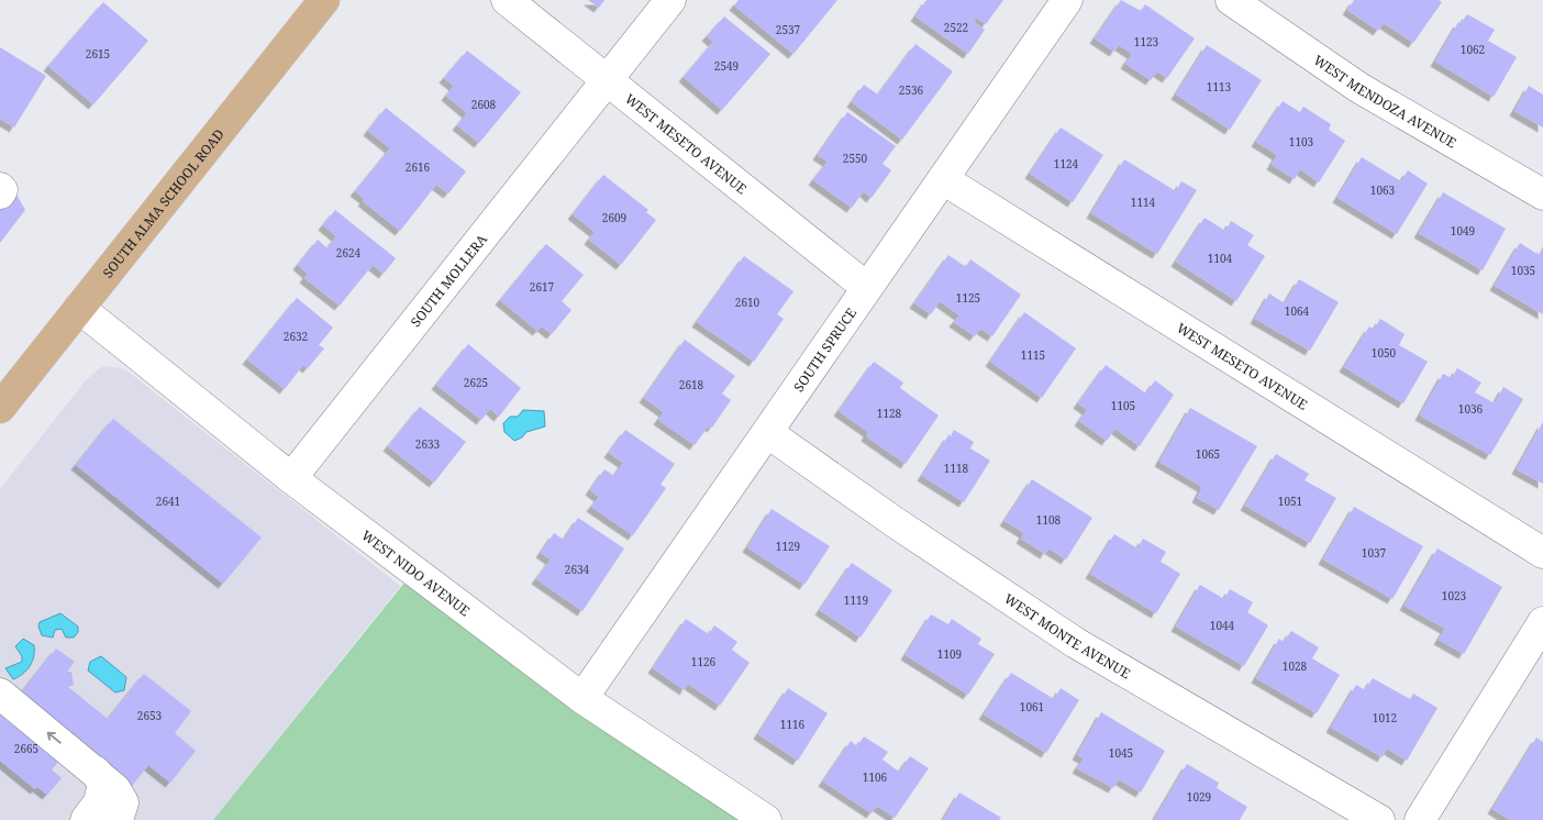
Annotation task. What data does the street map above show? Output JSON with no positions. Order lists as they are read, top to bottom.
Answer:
{
  "streets": {
    "main road": ["SOUTH ALMA SCHOOL ROAD"],
    "street": [
      "WEST MENDOZA AVENUE",
      "WEST MESETO AVENUE",
      "SOUTH MOLLERA",
      "SOUTH SPRUCE",
      "WEST NIDO AVENUE",
      "WEST MONTE AVENUE"
    ]
  },
  "crossings": [
    ["WEST MESETO AVENUE", "SOUTH MOLLERA"],
    ["WEST MESETO AVENUE", "SOUTH SPRUCE"],
    ["SOUTH ALMA SCHOOL ROAD", "WEST NIDO AVENUE"],
    ["SOUTH MOLLERA", "WEST NIDO AVENUE"],
    ["SOUTH SPRUCE", "WEST NIDO AVENUE"],
    ["SOUTH SPRUCE", "WEST MONTE AVENUE"]
  ],
  "house_numbers": [
    "2522",
    "2537",
    "1123",
    "1062",
    "2615",
    "2549",
    "1113",
    "2536",
    "2608",
    "1103",
    "2550",
    "1124",
    "2616",
    "1063",
    "1114",
    "2609",
    "1049",
    "2624",
    "1104",
    "1035",
    "2617",
    "1125",
    "2610",
    "1064",
    "2632",
    "1050",
    "1115",
    "2625",
    "2618",
    "1105",
    "1036",
    "1128",
    "2633",
    "1065",
    "1118",
    "2641",
    "1051",
    "1108",
    "1129",
    "1037",
    "2634",
    "1023",
    "1119",
    "1044",
    "1109",
    "1126",
    "1028",
    "1061",
    "2653",
    "1012",
    "1116",
    "2665",
    "1045",
    "1106",
    "1029"
  ]
}
